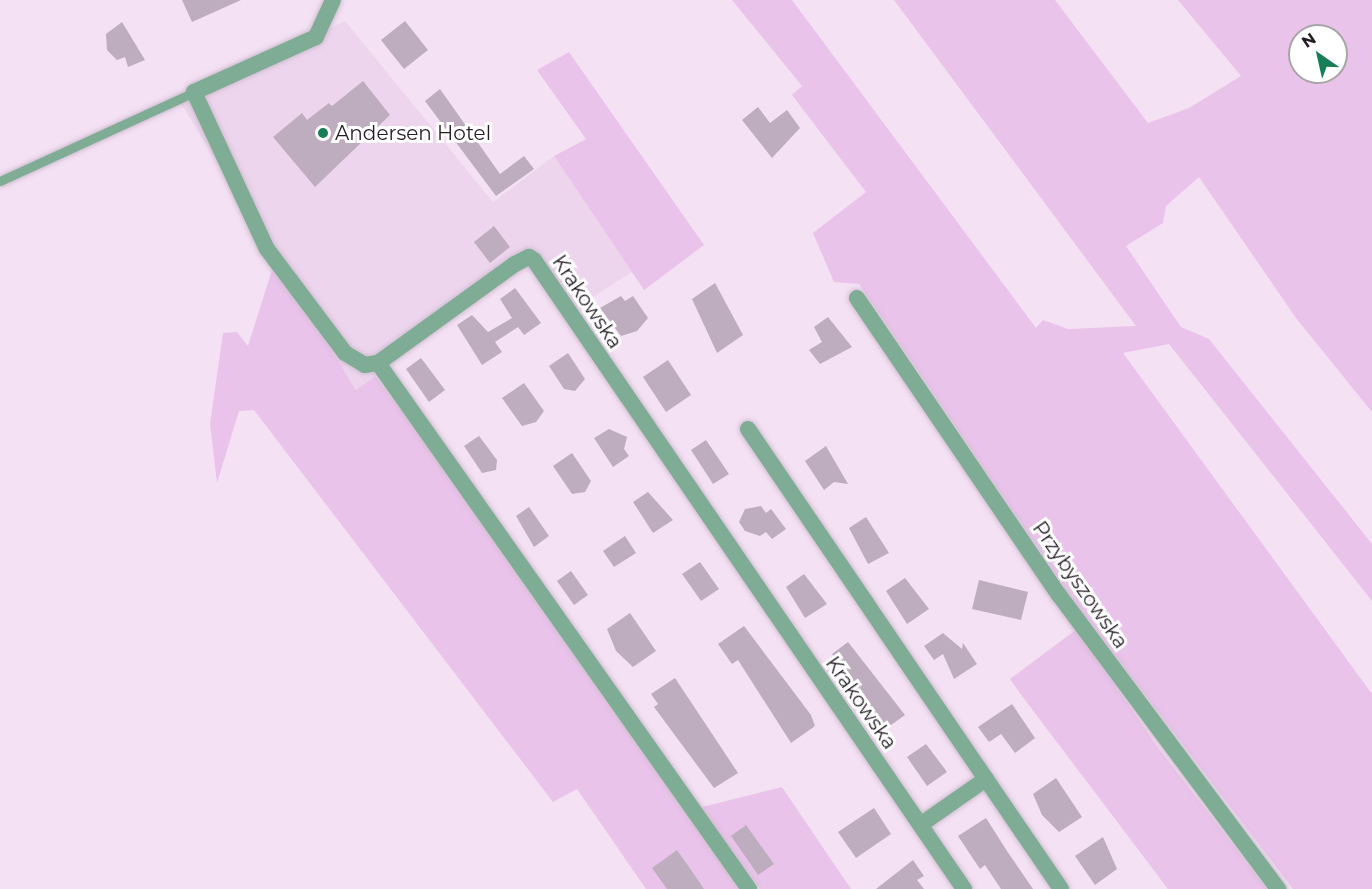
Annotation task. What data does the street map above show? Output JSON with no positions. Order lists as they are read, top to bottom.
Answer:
{
  "streets": {
    "street": ["Krakowska", "Przybyszowska"]
  },
  "places": ["Andersen Hotel"],
  "north": "top left"
}
